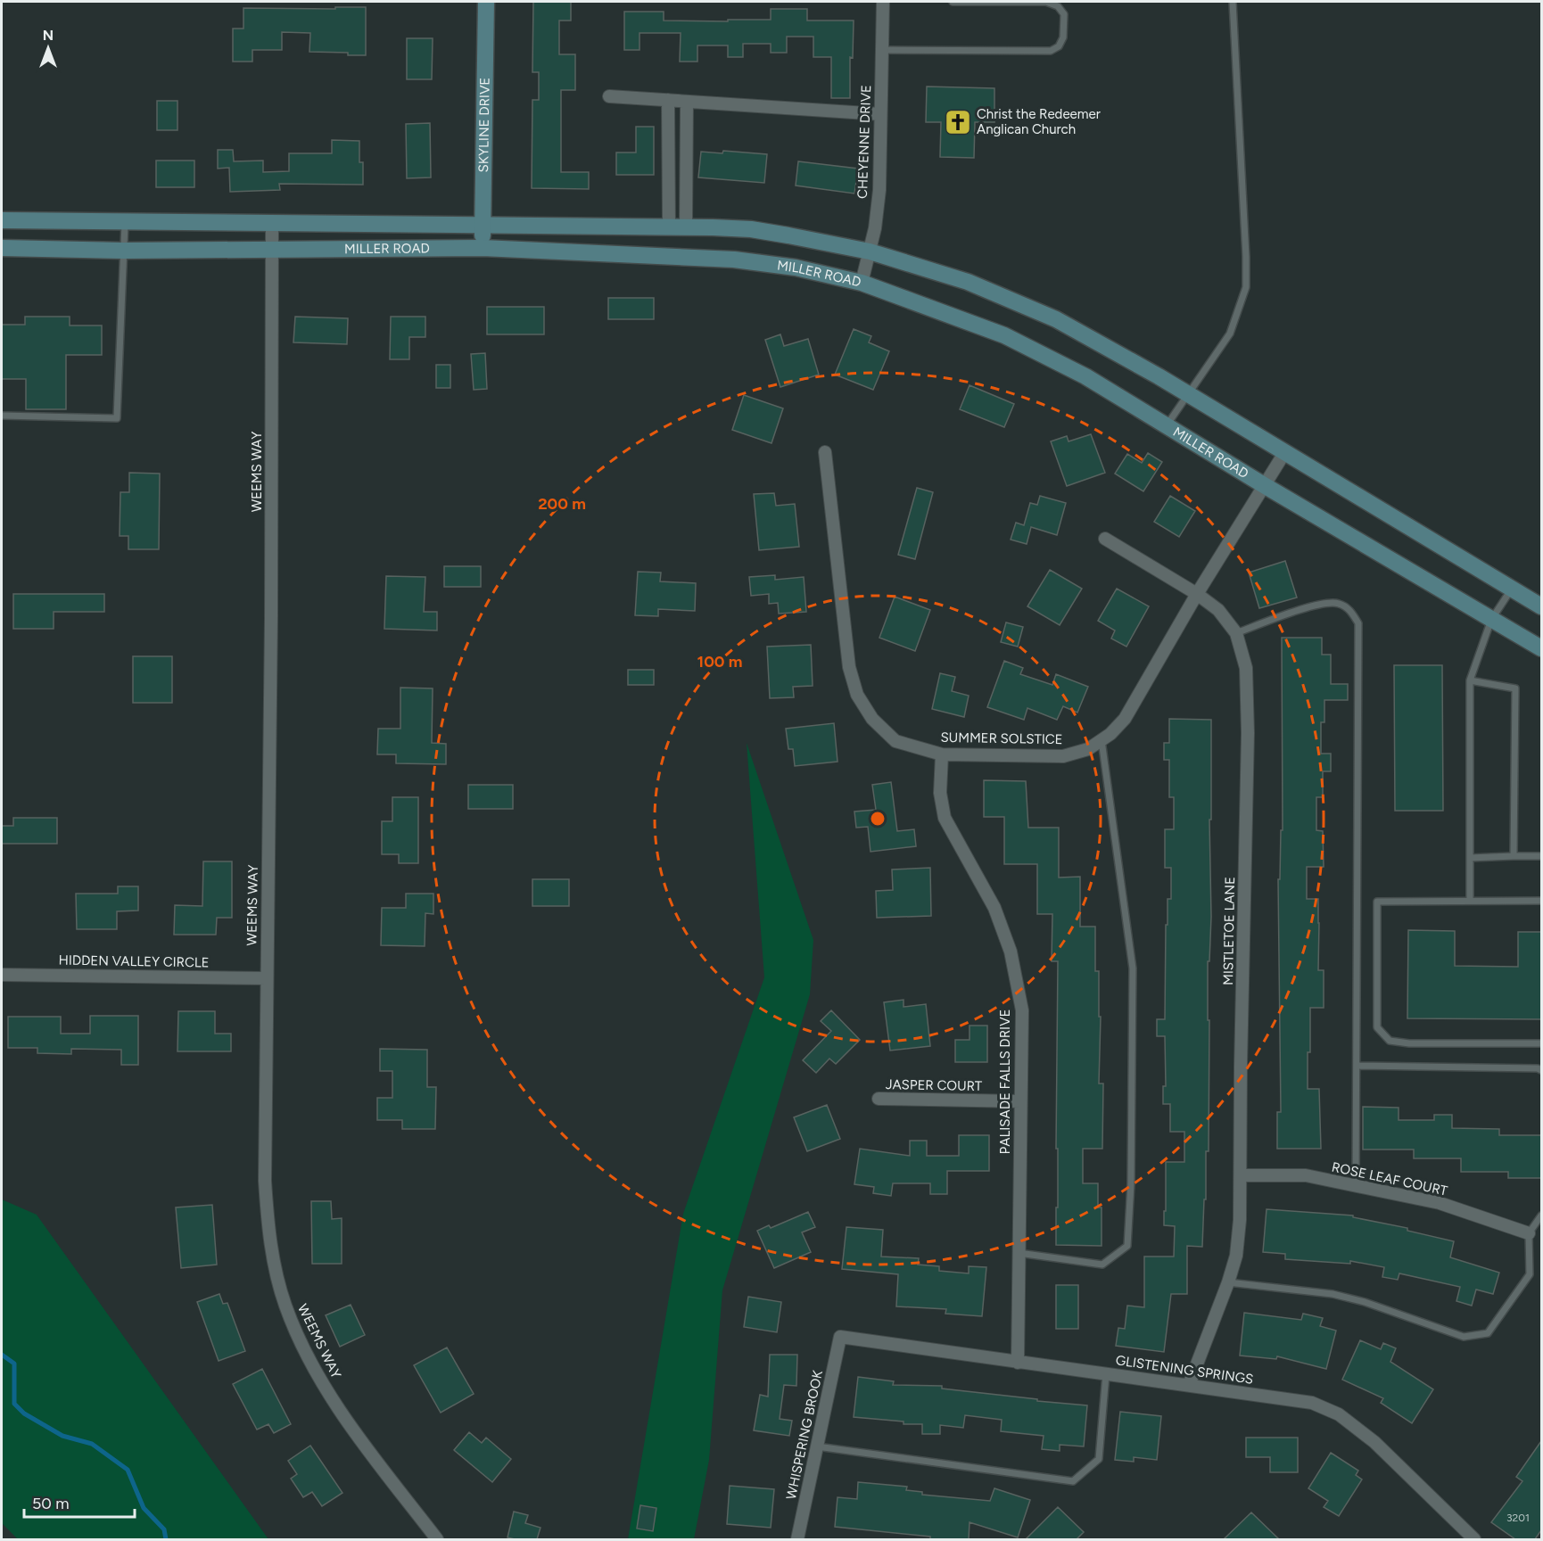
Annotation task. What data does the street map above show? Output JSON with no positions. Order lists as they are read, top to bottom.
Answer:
{
  "streets": {
    "main road": ["SKYLINE DRIVE", "MILLER ROAD"],
    "street": [
      "CHEYENNE DRIVE",
      "WEEMS WAY",
      "SUMMER SOLSTICE",
      "MISTLETOE LANE",
      "HIDDEN VALLEY CIRCLE",
      "PALISADE FALLS DRIVE",
      "JASPER COURT",
      "ROSE LEAF COURT",
      "GLISTENING SPRINGS",
      "WHISPERING BROOK"
    ]
  },
  "crossings": [
    ["SKYLINE DRIVE", "MILLER ROAD"],
    ["CHEYENNE DRIVE", "MILLER ROAD"],
    ["MILLER ROAD", "WEEMS WAY"],
    ["MILLER ROAD", "SUMMER SOLSTICE"],
    ["WEEMS WAY", "HIDDEN VALLEY CIRCLE"],
    ["SUMMER SOLSTICE", "MISTLETOE LANE"],
    ["SUMMER SOLSTICE", "PALISADE FALLS DRIVE"],
    ["MISTLETOE LANE", "ROSE LEAF COURT"],
    ["MISTLETOE LANE", "GLISTENING SPRINGS"],
    ["PALISADE FALLS DRIVE", "JASPER COURT"],
    ["PALISADE FALLS DRIVE", "GLISTENING SPRINGS"],
    ["GLISTENING SPRINGS", "WHISPERING BROOK"]
  ],
  "places": {
    "church": ["Christ the Redeemer Anglican Church"]
  },
  "house_numbers": ["3201"],
  "scale_bar": "50 m",
  "north": "top",
  "rings": ["200 m", "100 m"]
}
